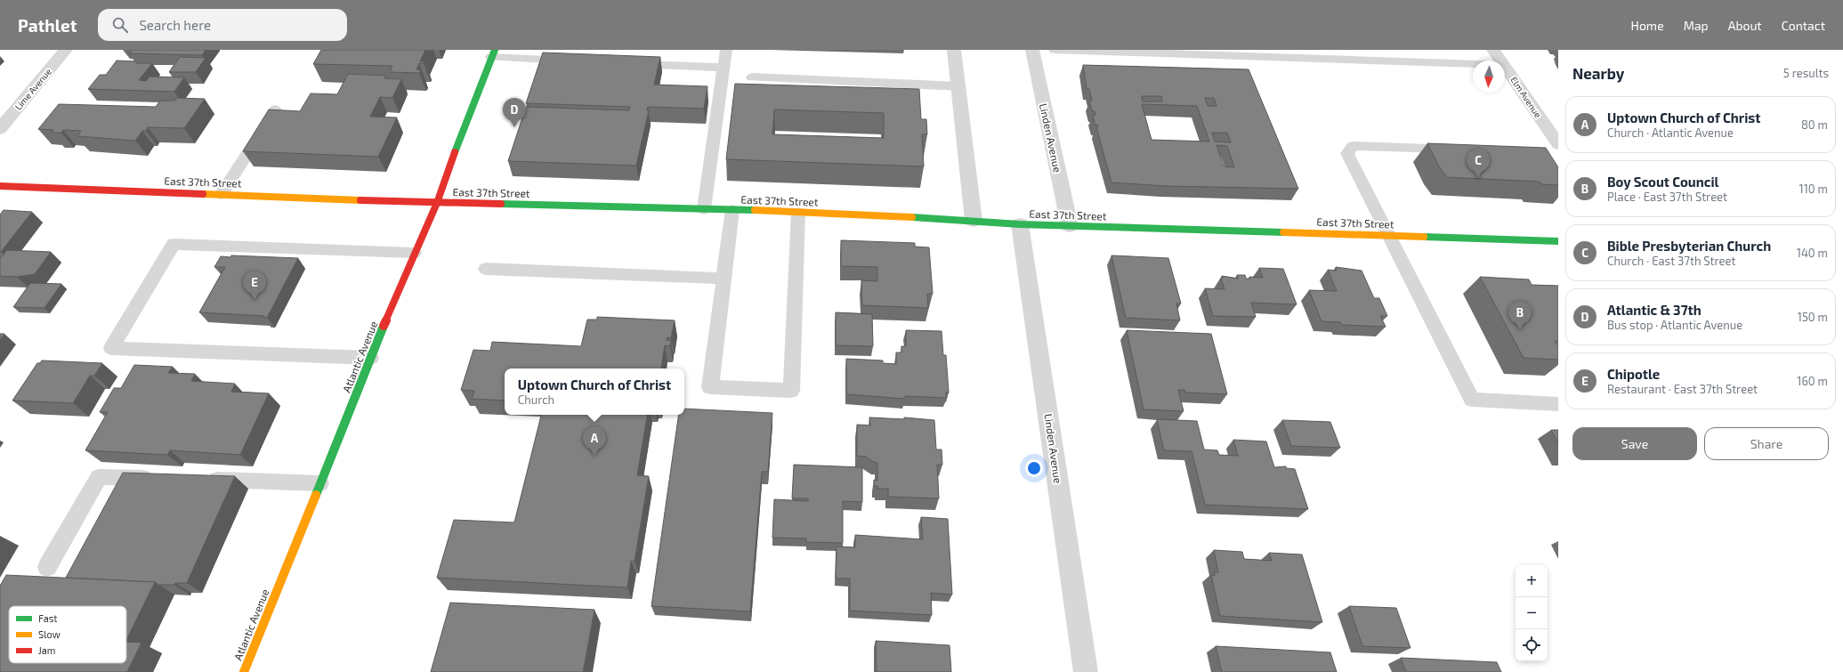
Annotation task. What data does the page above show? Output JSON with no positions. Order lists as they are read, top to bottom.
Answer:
{
  "streets": {
    "street": [
      "Lime Avenue",
      "Elm Avenue",
      "Linden Avenue",
      "East 37th Street",
      "Atlantic Avenue"
    ]
  },
  "crossings": [
    ["Linden Avenue", "East 37th Street"],
    ["East 37th Street", "Atlantic Avenue"]
  ],
  "legend": ["Fast", "Slow", "Jam"],
  "north": "bottom",
  "page": {
    "header": "Pathlet",
    "search": "Search here",
    "nav": [
      "Home",
      "Map",
      "About",
      "Contact"
    ],
    "heading": ["Nearby", "5 results"],
    "list": [
      {
        "mark": "A",
        "name": "Uptown Church of Christ",
        "note": "Church · Atlantic Avenue",
        "value": "80 m"
      },
      {
        "mark": "B",
        "name": "Boy Scout Council",
        "note": "Place · East 37th Street",
        "value": "110 m"
      },
      {
        "mark": "C",
        "name": "Bible Presbyterian Church",
        "note": "Church · East 37th Street",
        "value": "140 m"
      },
      {
        "mark": "D",
        "name": "Atlantic & 37th",
        "note": "Bus stop · Atlantic Avenue",
        "value": "150 m"
      },
      {
        "mark": "E",
        "name": "Chipotle",
        "note": "Restaurant · East 37th Street",
        "value": "160 m"
      }
    ],
    "pins": [
      "D",
      "C",
      "E",
      "B",
      "A"
    ],
    "popup": ["Uptown Church of Christ", "Church"],
    "buttons": ["Save", "Share"],
    "map_buttons": ["+", "−"]
  }
}
